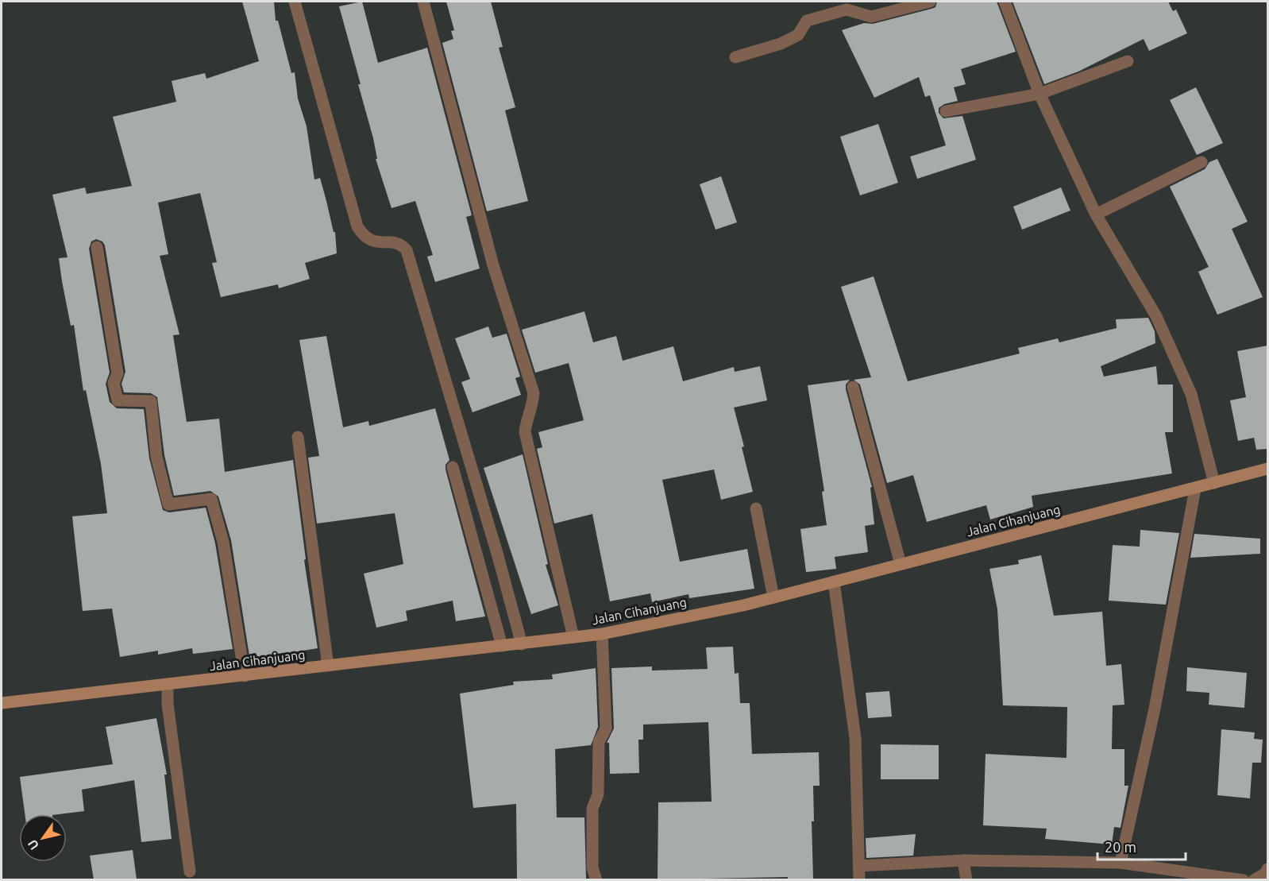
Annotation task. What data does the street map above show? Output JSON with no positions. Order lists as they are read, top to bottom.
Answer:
{
  "streets": {
    "main road": ["Jalan Cihanjuang"]
  },
  "scale_bar": "20 m",
  "north": "bottom left"
}
